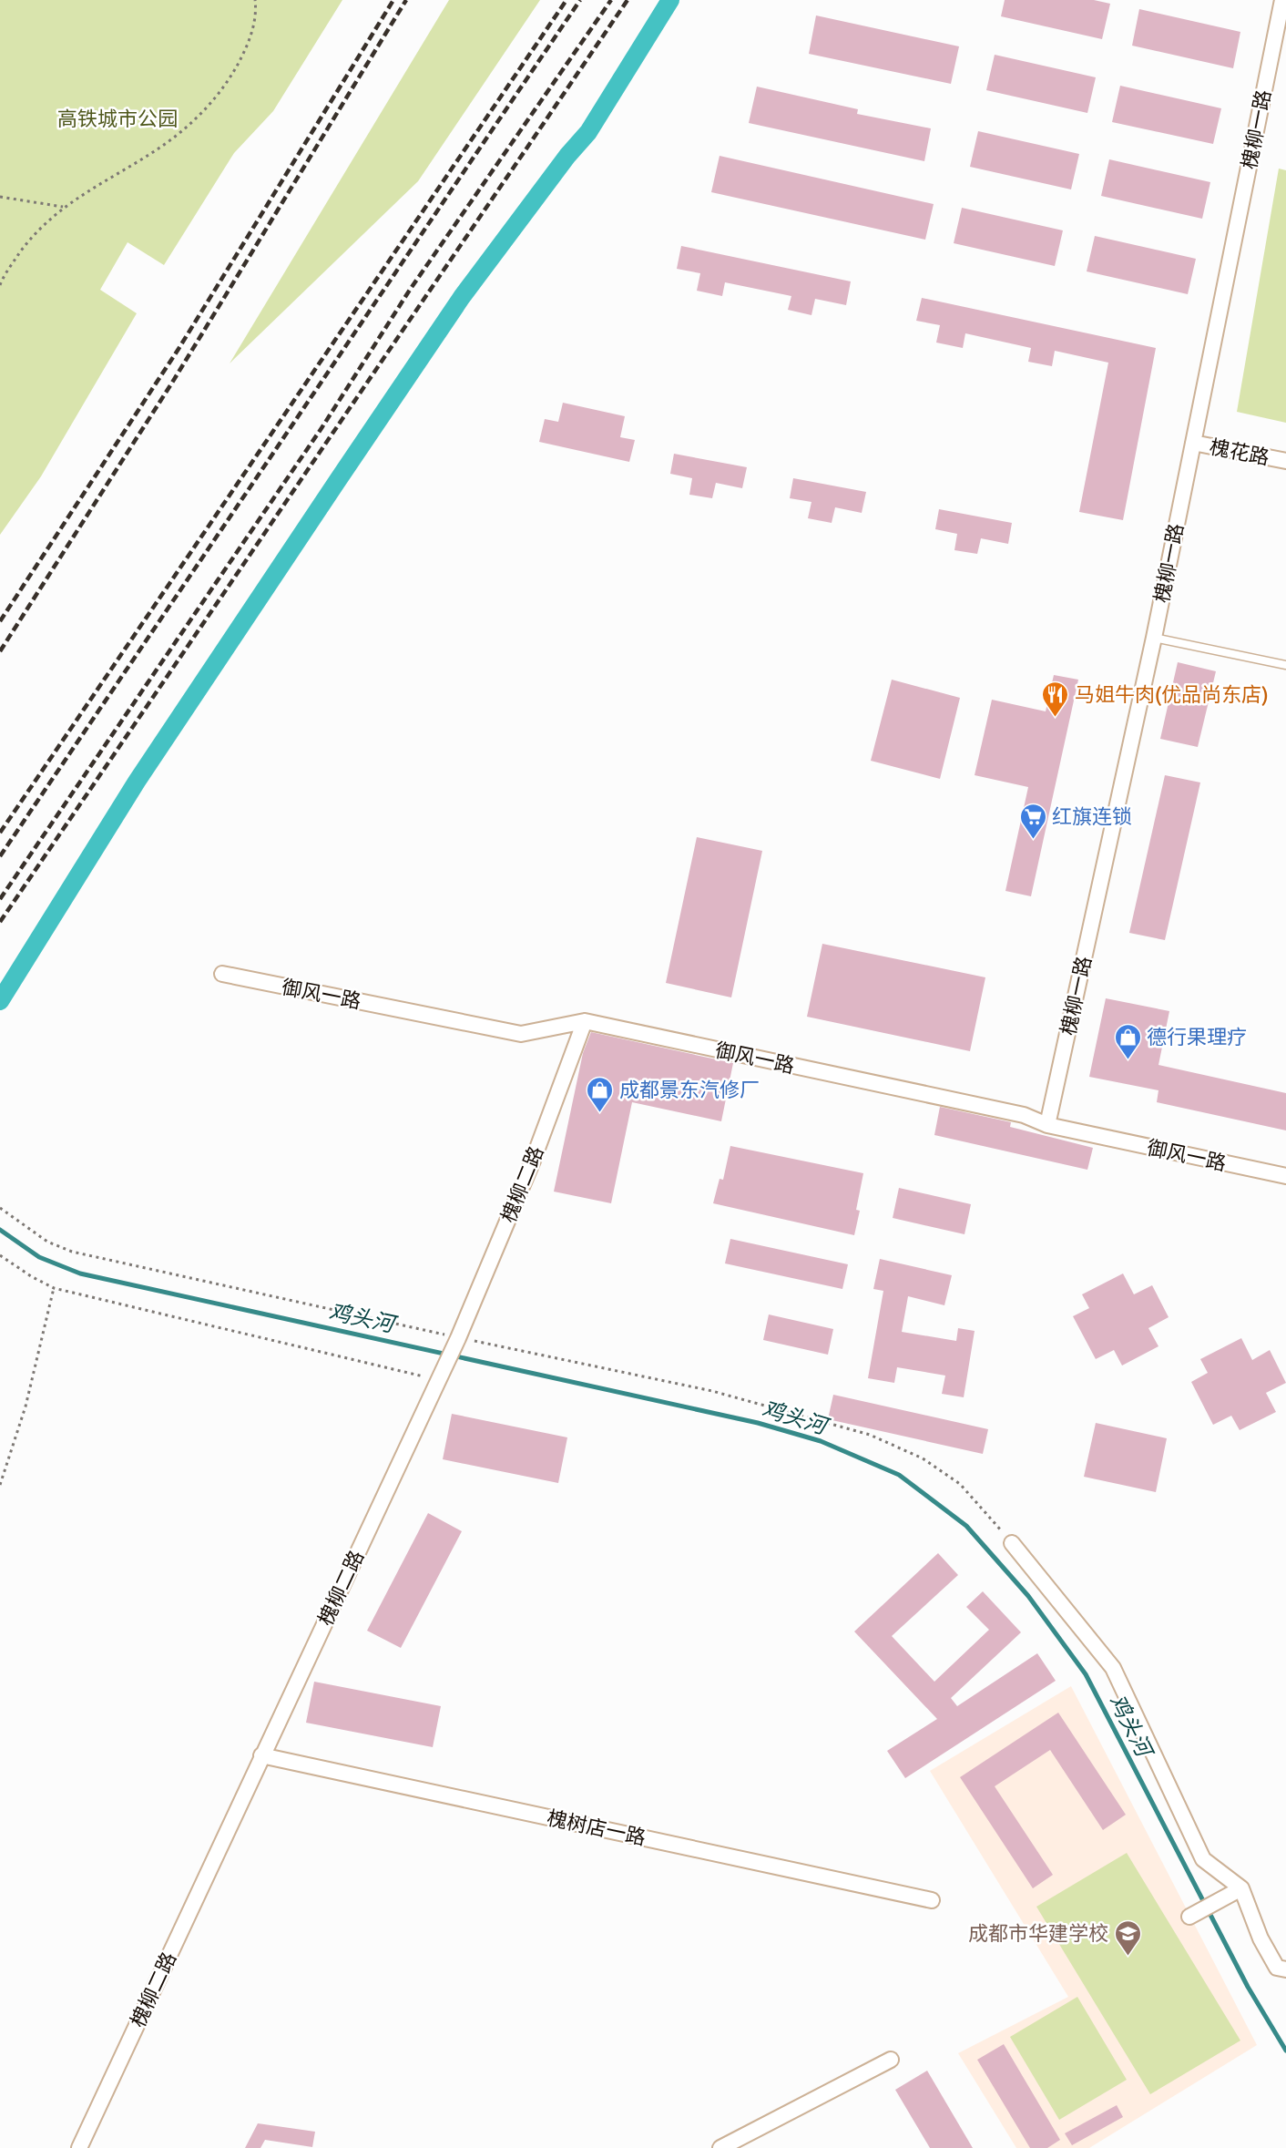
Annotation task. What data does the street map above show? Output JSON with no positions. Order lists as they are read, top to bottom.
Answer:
{
  "streets": {
    "street": [
      "槐柳一路",
      "槐花路",
      "御风一路",
      "槐柳二路",
      "槐树店一路"
    ]
  },
  "crossings": [
    ["槐柳一路", "槐花路"],
    ["槐柳一路", "御风一路"],
    ["御风一路", "槐柳二路"],
    ["槐柳二路", "槐树店一路"]
  ],
  "water": ["鸡头河"],
  "parks": ["高铁城市公园"],
  "places": {
    "restaurant": ["马姐牛肉(优品尚东店)"],
    "supermarket": ["红旗连锁"],
    "shop": ["德行果理疗", "成都景东汽修厂"],
    "school or university": ["成都市华建学校"]
  }
}
